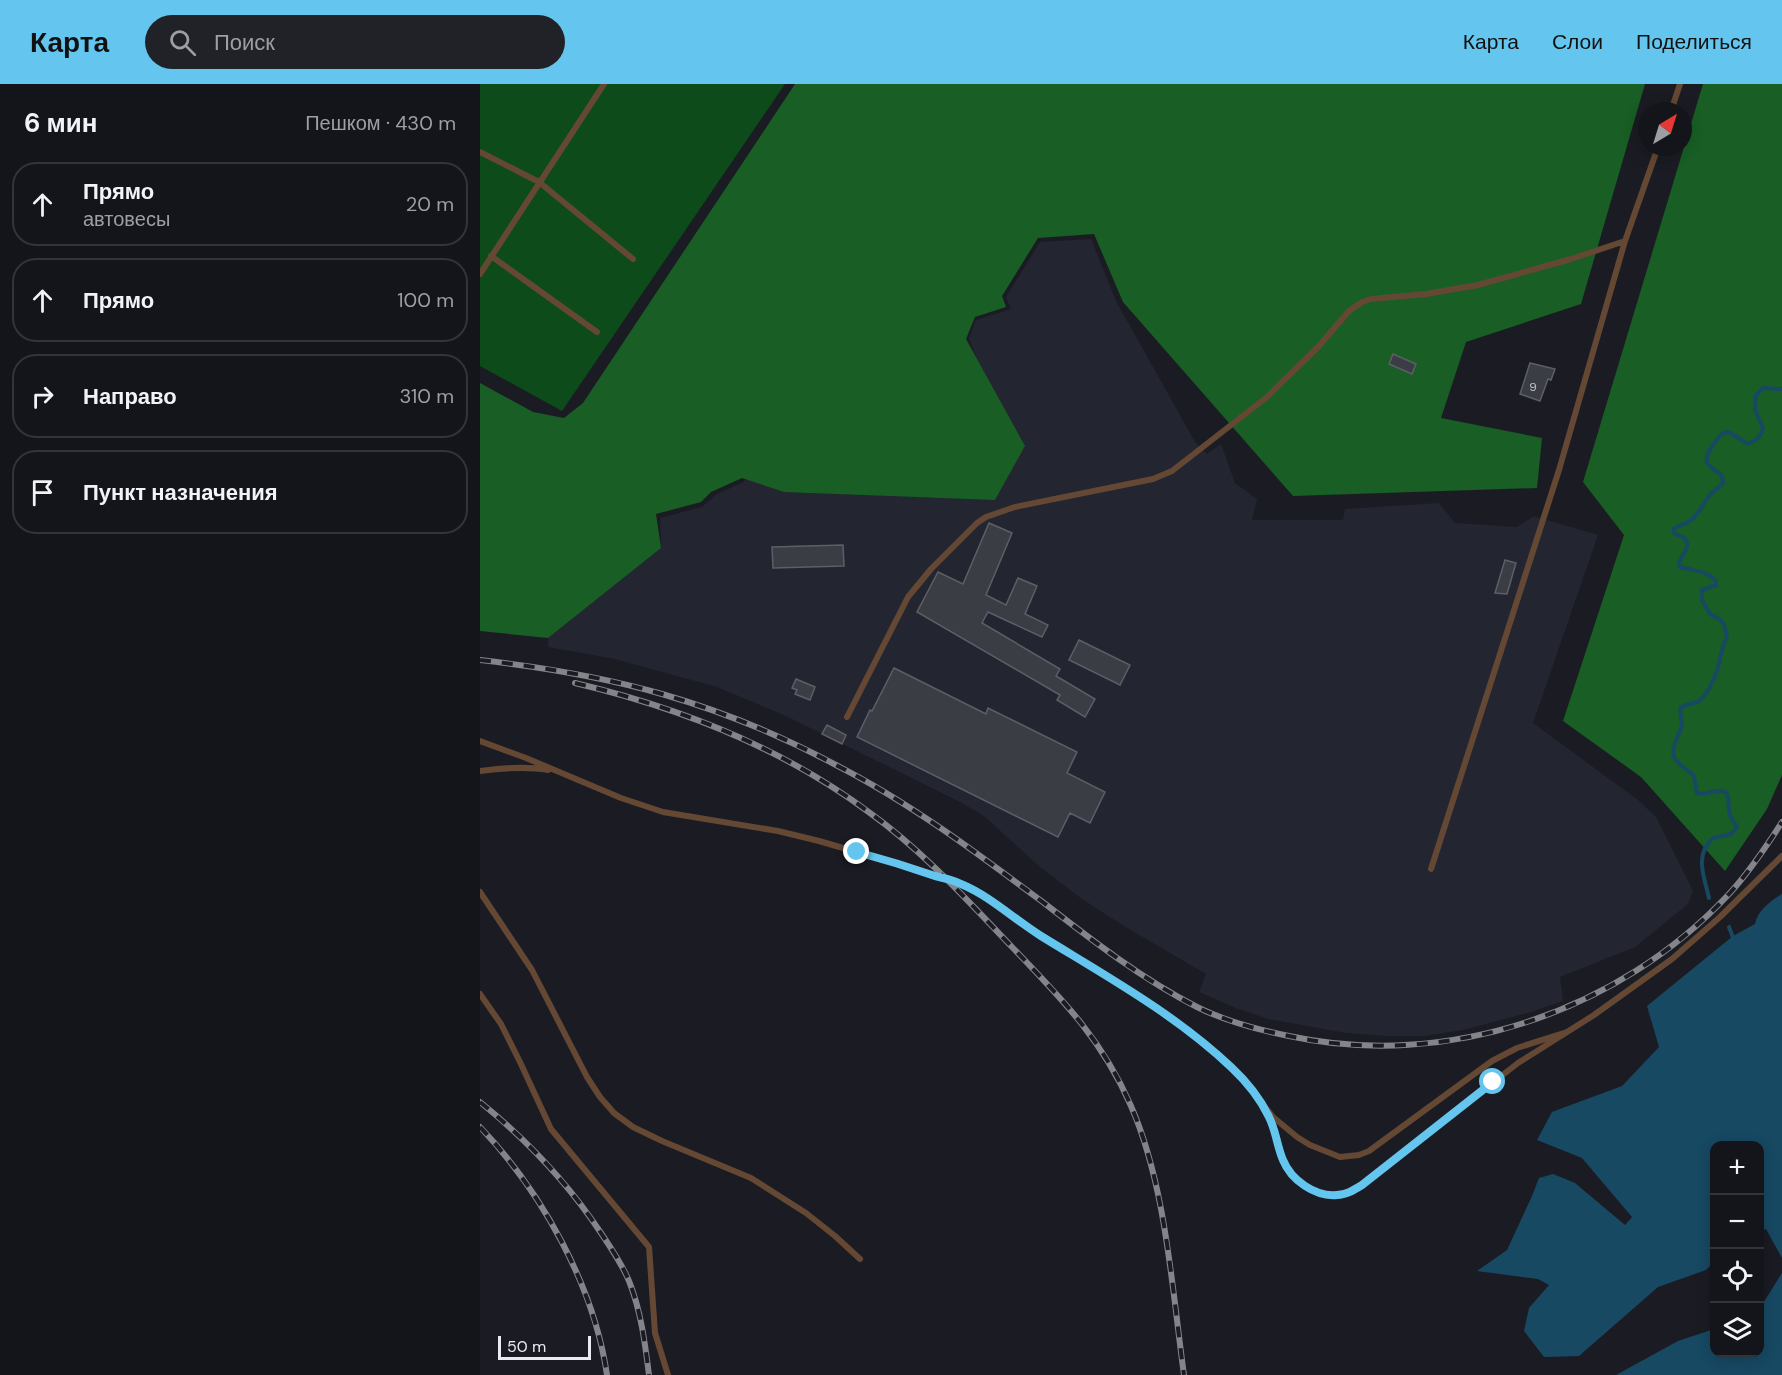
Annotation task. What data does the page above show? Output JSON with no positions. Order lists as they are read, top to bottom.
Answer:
{
  "house_numbers": ["9"],
  "scale_bar": "50 m",
  "north": "top right",
  "page": {
    "header": "Карта",
    "search": "Поиск",
    "nav": ["Карта", "Слои", "Поделиться"],
    "heading": ["6 мин", "Пешком · 430 m"],
    "list": [
      ["Прямо", "автовесы", "20 m"],
      ["Прямо", "100 m"],
      ["Направо", "310 m"],
      "Пункт назначения"
    ],
    "map_buttons": ["+", "−"],
    "scale": "50 m"
  }
}
